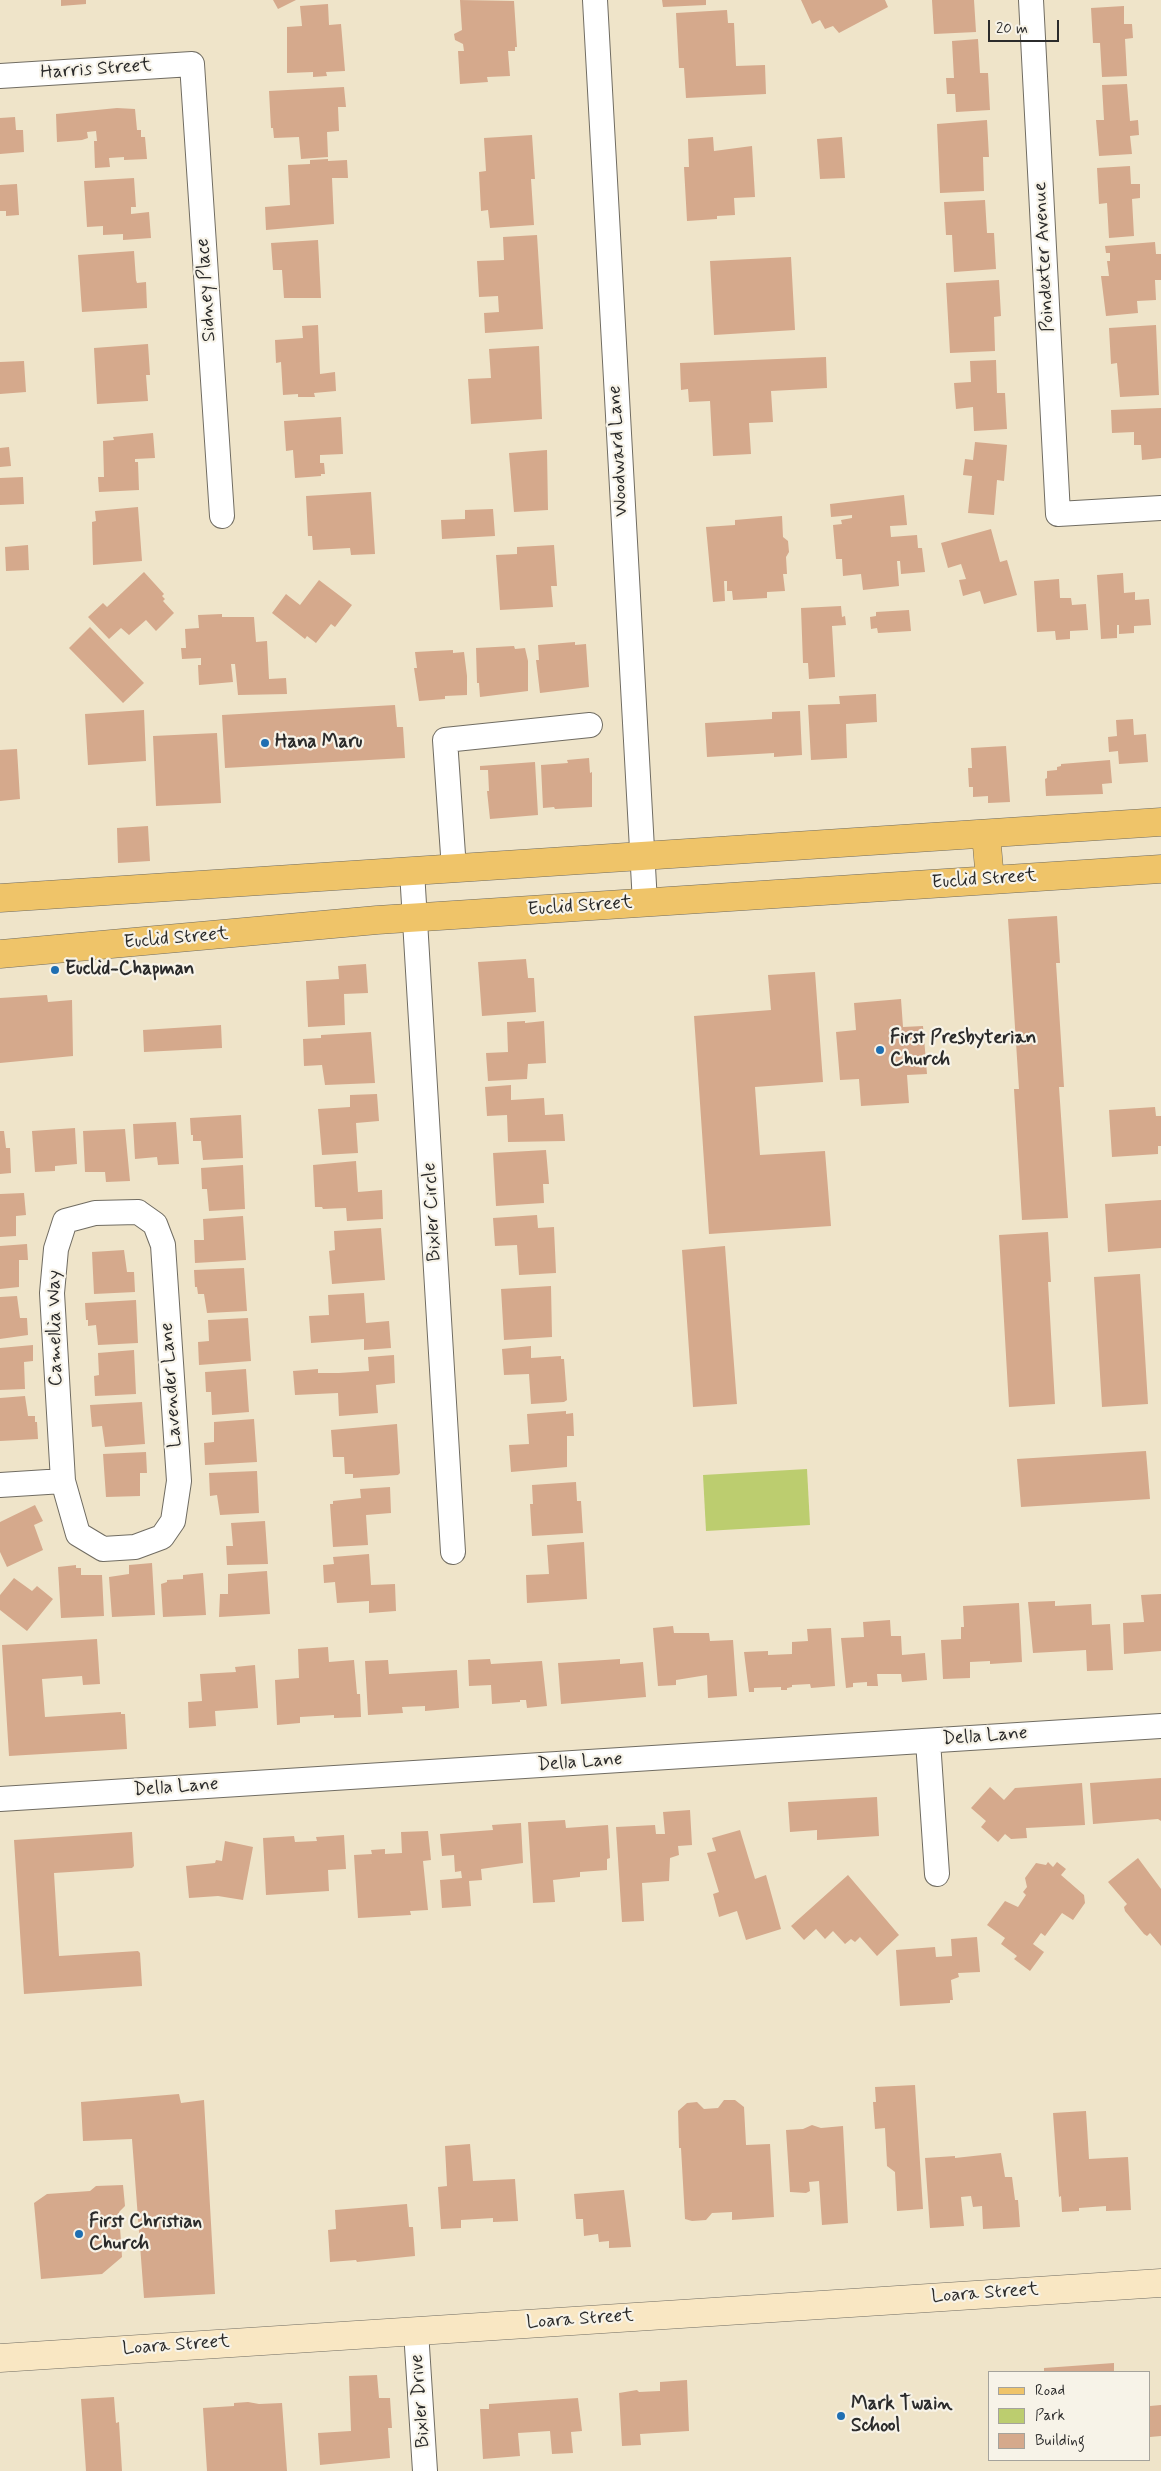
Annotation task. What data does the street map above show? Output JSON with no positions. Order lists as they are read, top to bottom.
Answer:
{
  "streets": {
    "main road": ["Euclid Street"],
    "street": [
      "Harris Street",
      "Poindexter Avenue",
      "Sidney Place",
      "Woodward Lane",
      "Bixler Circle",
      "Camellia Way",
      "Lavender Lane",
      "Della Lane",
      "Loara Street",
      "Bixler Drive"
    ]
  },
  "crossings": [
    ["Harris Street", "Sidney Place"],
    ["Woodward Lane", "Euclid Street"],
    ["Euclid Street", "Bixler Circle"],
    ["Camellia Way", "Lavender Lane"],
    ["Loara Street", "Bixler Drive"]
  ],
  "places": [
    "Hana Maru",
    "Euclid-Chapman",
    "First Presbyterian Church",
    "First Christian Church",
    "Mark Twain School"
  ],
  "legend": ["Road", "Park", "Building"],
  "scale_bar": "20 m"
}
